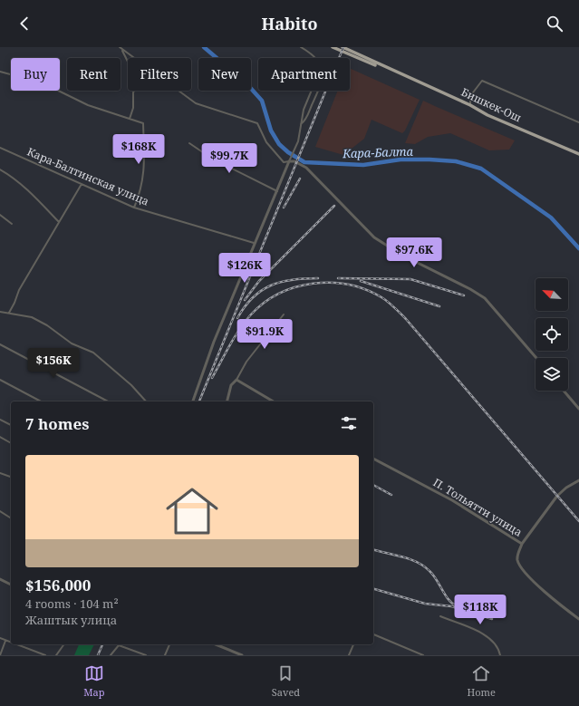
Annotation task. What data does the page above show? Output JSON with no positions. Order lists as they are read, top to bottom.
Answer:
{
  "streets": {
    "highway": ["Бишкек-Ош"],
    "street": ["Кара-Балтинская улица", "П. Тольятти улица"]
  },
  "water": ["Кара-Балта"],
  "north": "top left",
  "page": {
    "header": "Habito",
    "chip": [
      "Buy",
      "Rent",
      "Filters",
      "New",
      "Apartment"
    ],
    "price": [
      "$168K",
      "$99.7K",
      "$97.6K",
      "$126K",
      "$91.9K",
      "$156K",
      "$118K"
    ],
    "heading": "7 homes",
    "list": [
      {
        "name": "$156,000",
        "note": "4 rooms · 104 m² · Жаштык улица"
      }
    ],
    "tabs": ["Map", "Saved", "Home"]
  }
}
